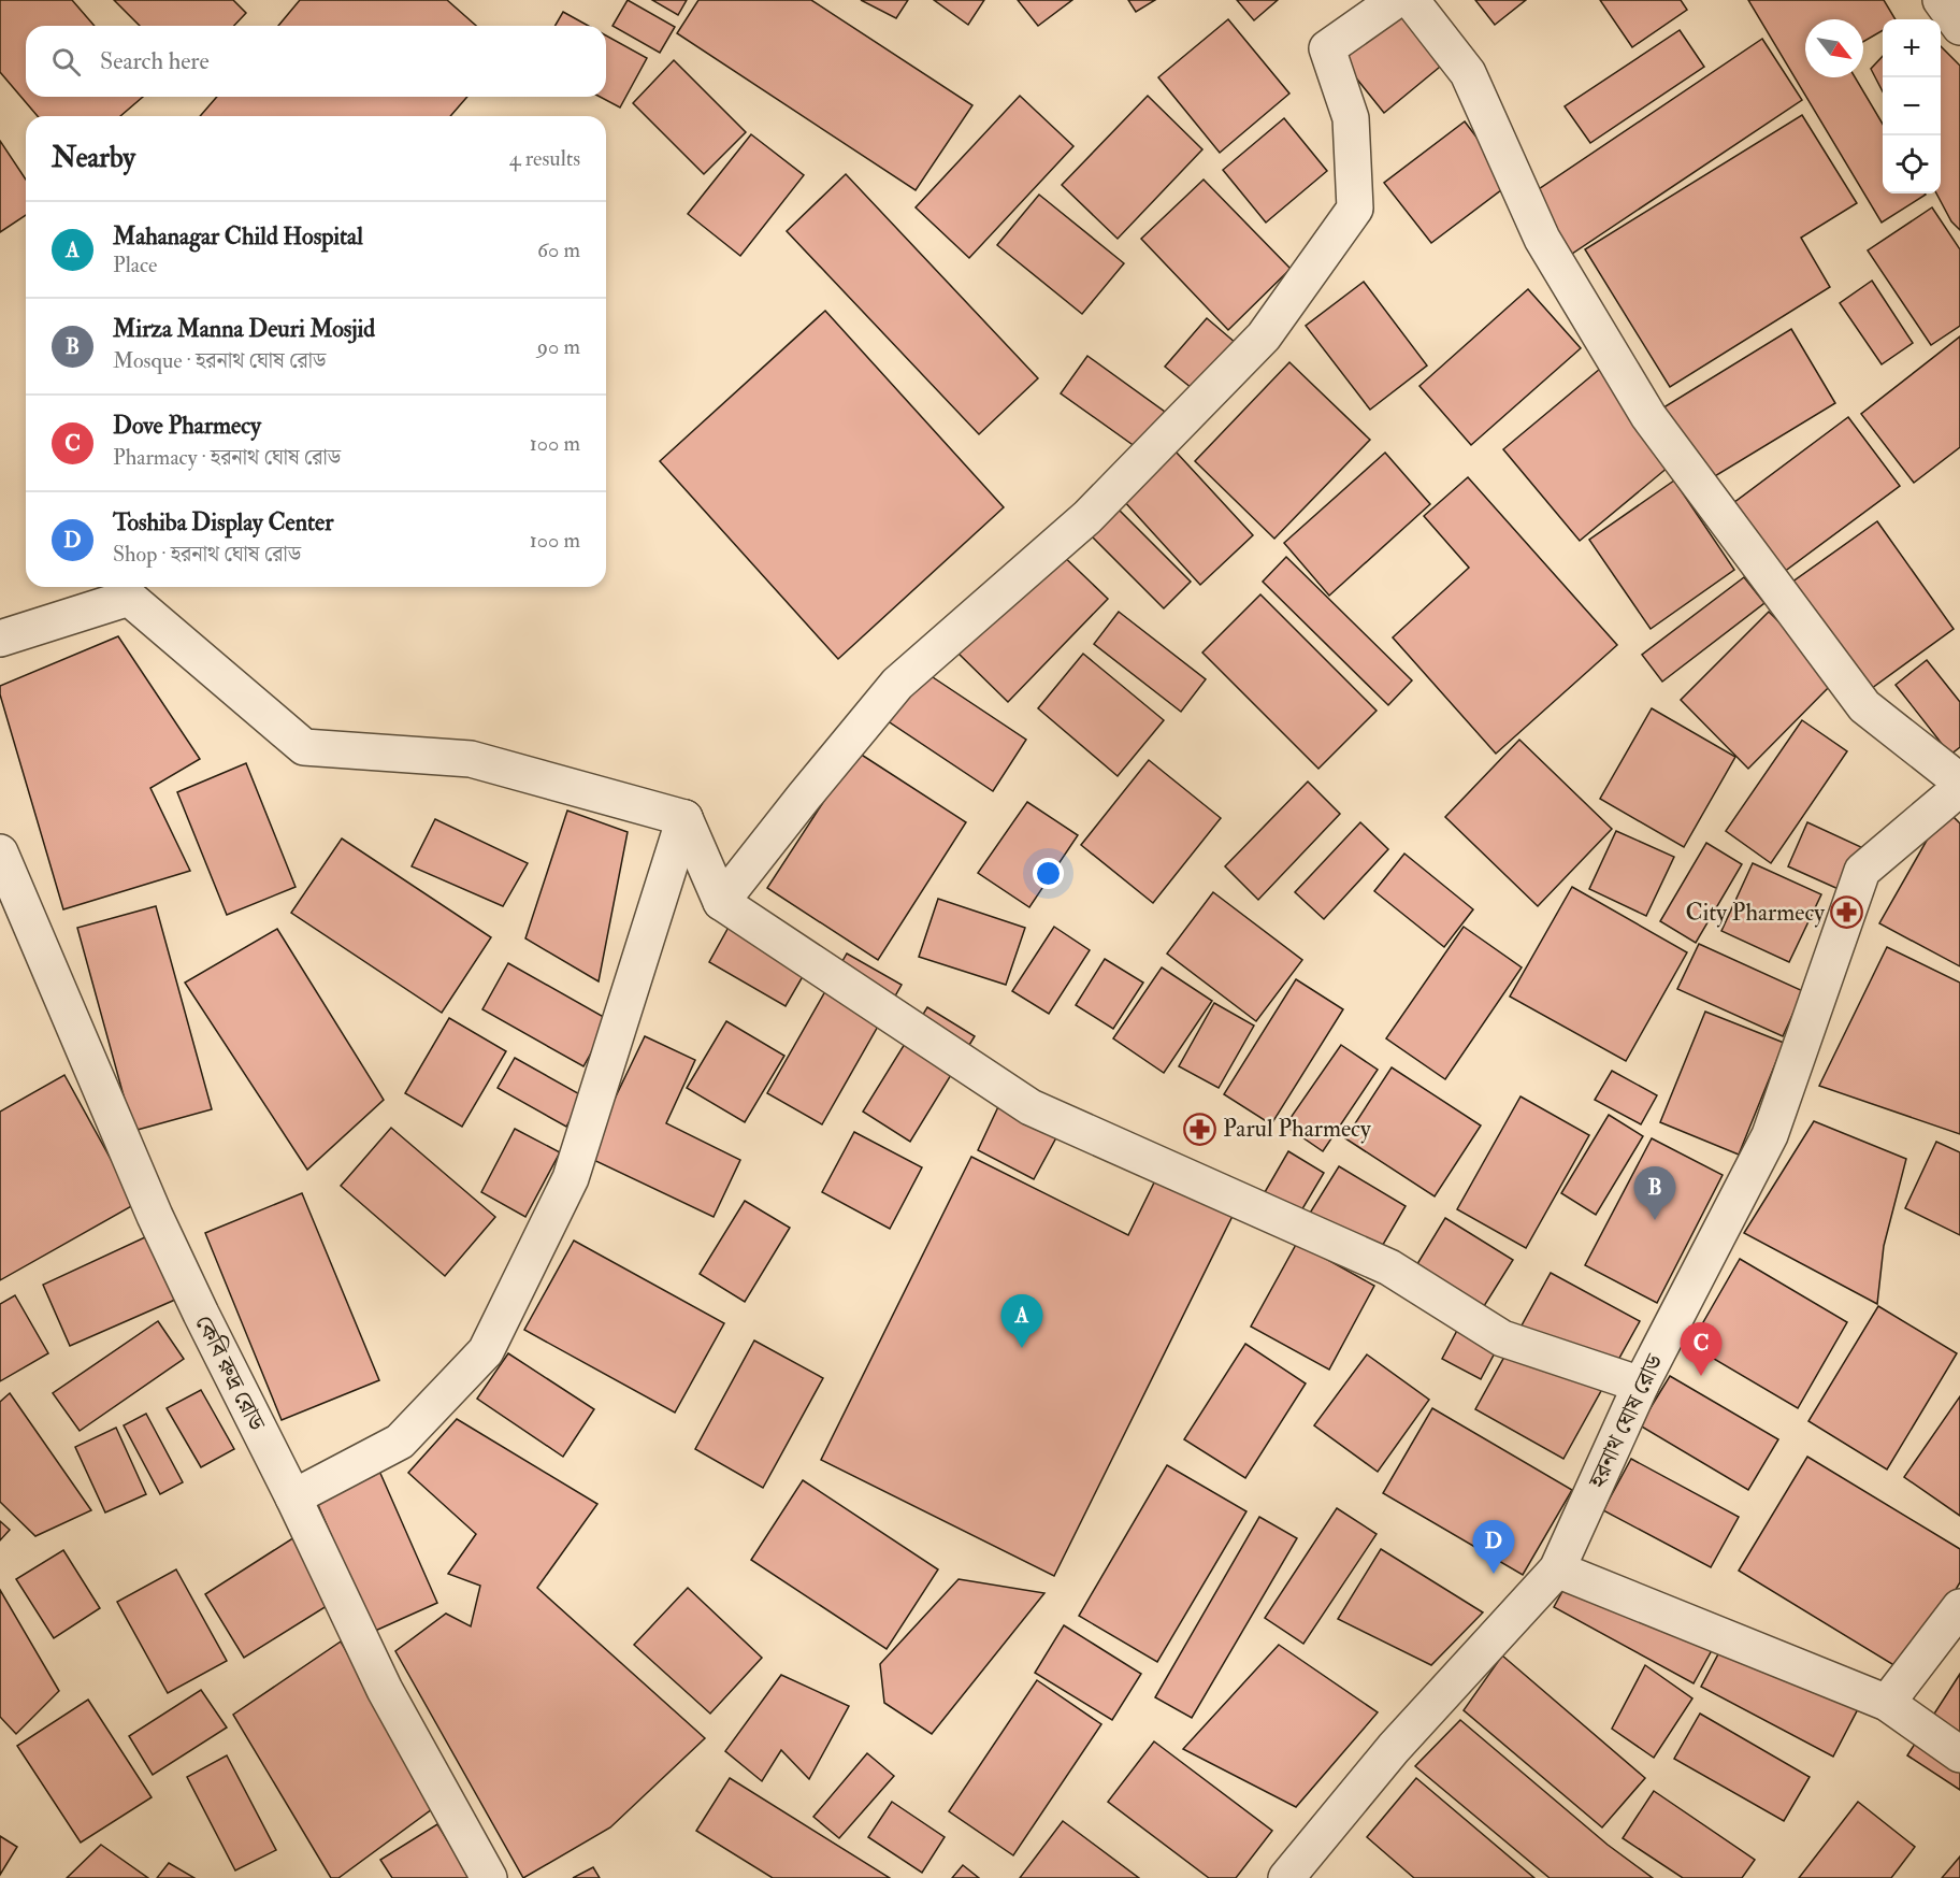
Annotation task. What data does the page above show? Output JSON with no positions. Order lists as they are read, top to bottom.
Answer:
{
  "streets": {
    "street": ["কেবি রুদ্র রোড", "হরনাথ ঘোষ রোড"]
  },
  "places": {
    "pharmacy": ["City Pharmecy", "Parul Pharmecy"]
  },
  "north": "bottom right",
  "page": {
    "map_buttons": ["+", "−"],
    "search": "Search here",
    "heading": ["Nearby", "4 results"],
    "list": [
      {
        "mark": "A",
        "name": "Mahanagar Child Hospital",
        "note": "Place",
        "value": "60 m"
      },
      {
        "mark": "B",
        "name": "Mirza Manna Deuri Mosjid",
        "note": "Mosque · হরনাথ ঘোষ রোড",
        "value": "90 m"
      },
      {
        "mark": "C",
        "name": "Dove Pharmecy",
        "note": "Pharmacy · হরনাথ ঘোষ রোড",
        "value": "100 m"
      },
      {
        "mark": "D",
        "name": "Toshiba Display Center",
        "note": "Shop · হরনাথ ঘোষ রোড",
        "value": "100 m"
      }
    ],
    "pins": [
      "B",
      "A",
      "C",
      "D"
    ]
  }
}
